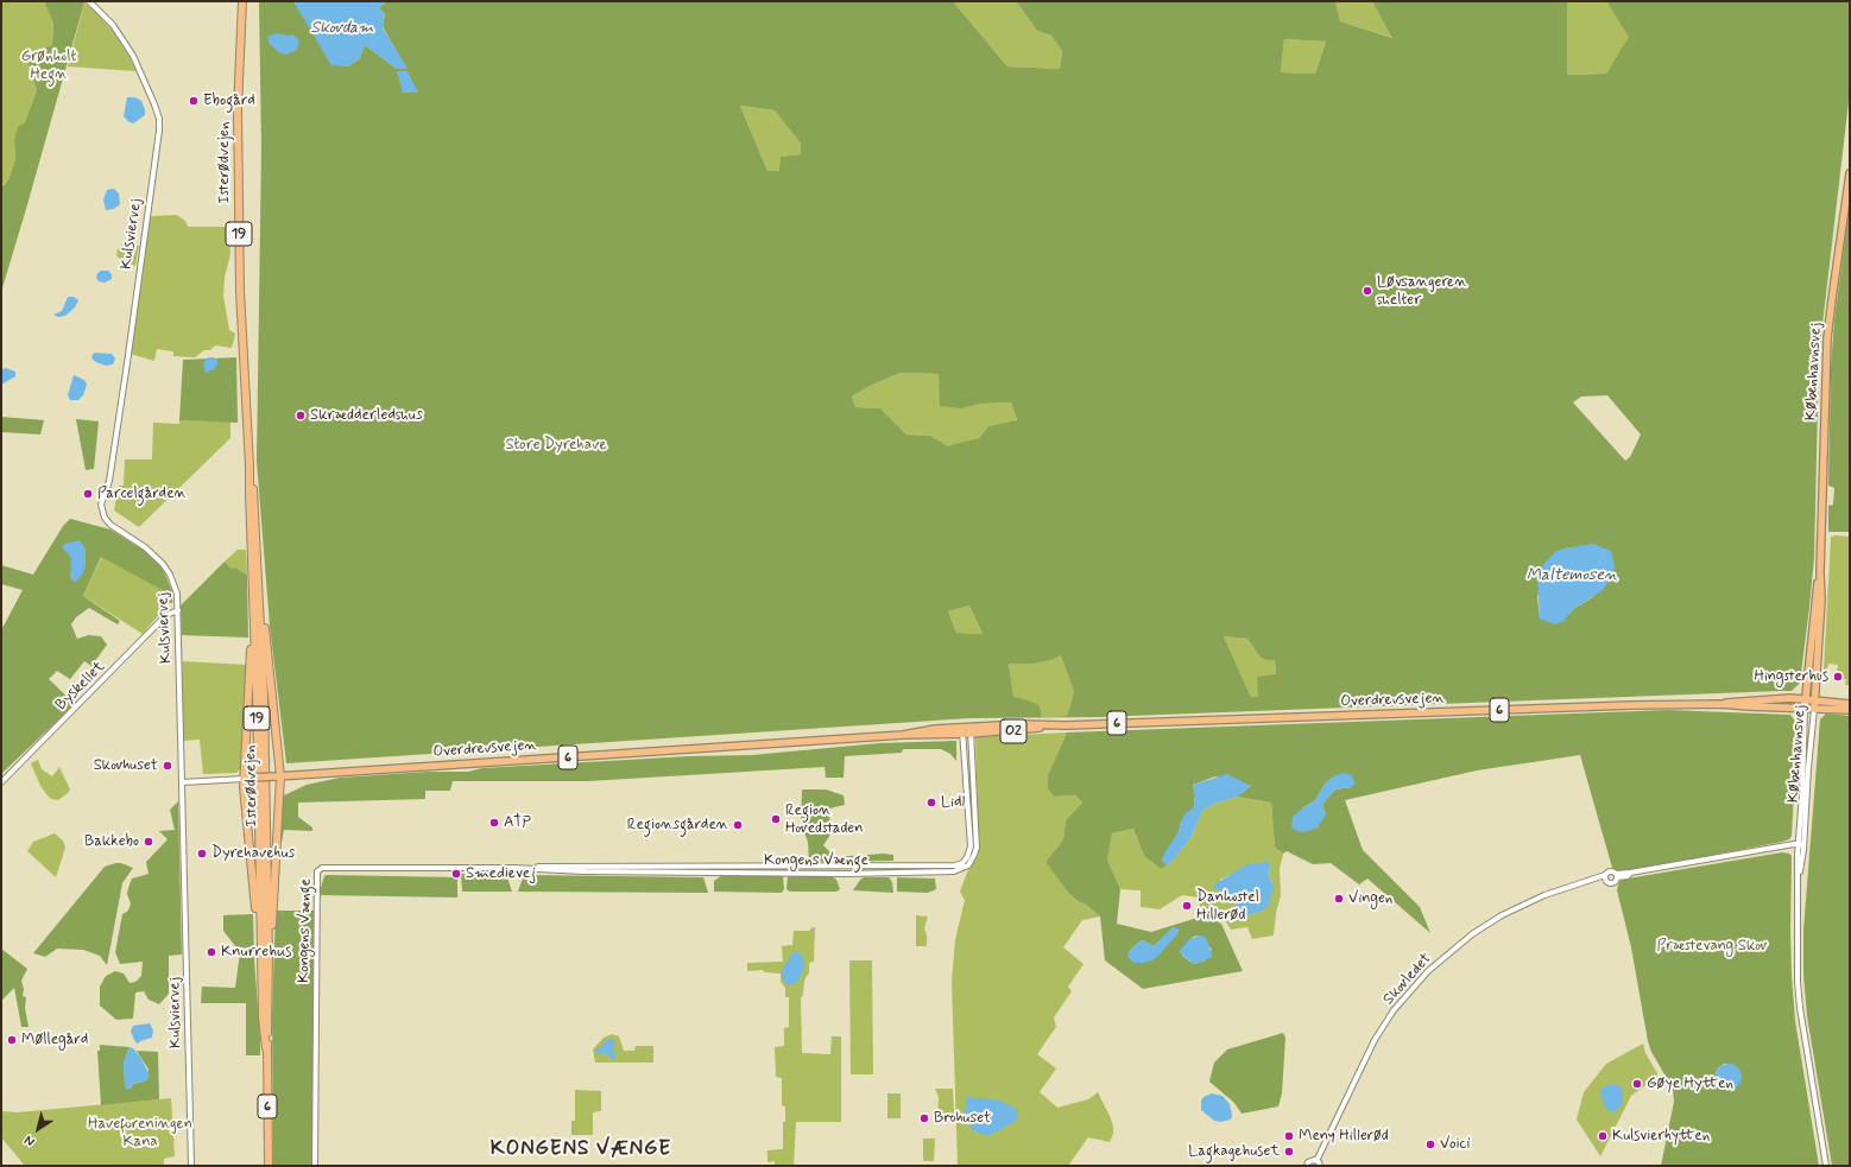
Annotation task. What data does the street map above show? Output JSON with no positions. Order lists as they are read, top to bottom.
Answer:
{
  "streets": {
    "highway": ["Isterødvejen", "19", "6"],
    "main road": ["Københavnsvej", "Overdrevsvejen", "O2"],
    "street": [
      "Kulsviervej",
      "Byskellet",
      "Kongens Vænge",
      "Skovledet"
    ]
  },
  "crossings": [
    ["Isterødvejen", "6"],
    ["Kulsviervej", "Byskellet"],
    ["Kulsviervej", "Overdrevsvejen"],
    ["Københavnsvej", "Overdrevsvejen"],
    ["Overdrevsvejen", "6"],
    ["Overdrevsvejen", "Kongens Vænge"]
  ],
  "districts": ["KONGENS VÆNGE"],
  "water": ["Skovdam", "Maltemosen"],
  "parks": [
    "Grønholt Hegn",
    "Store Dyrehave",
    "Præstevang Skov",
    "Haveforeningen Kana"
  ],
  "places": [
    "Ebogård",
    "Løvsangeren shelter",
    "Skrædderledshus",
    "Parcelgården",
    "Hingsterhus",
    "Skovhuset",
    "Lidl",
    "Region Hovedstaden",
    "ATP",
    "Regionsgården",
    "Bakkebo",
    "Dyrehavehus",
    "Smedievej",
    "Vingen",
    "Danhostel Hillerød",
    "Knurrehus",
    "Møllegård",
    "Gøye Hytten",
    "Brohuset",
    "Meny Hillerød",
    "Kulsvierhytten",
    "Voici",
    "Lagkagehuset"
  ],
  "north": "bottom left"
}
